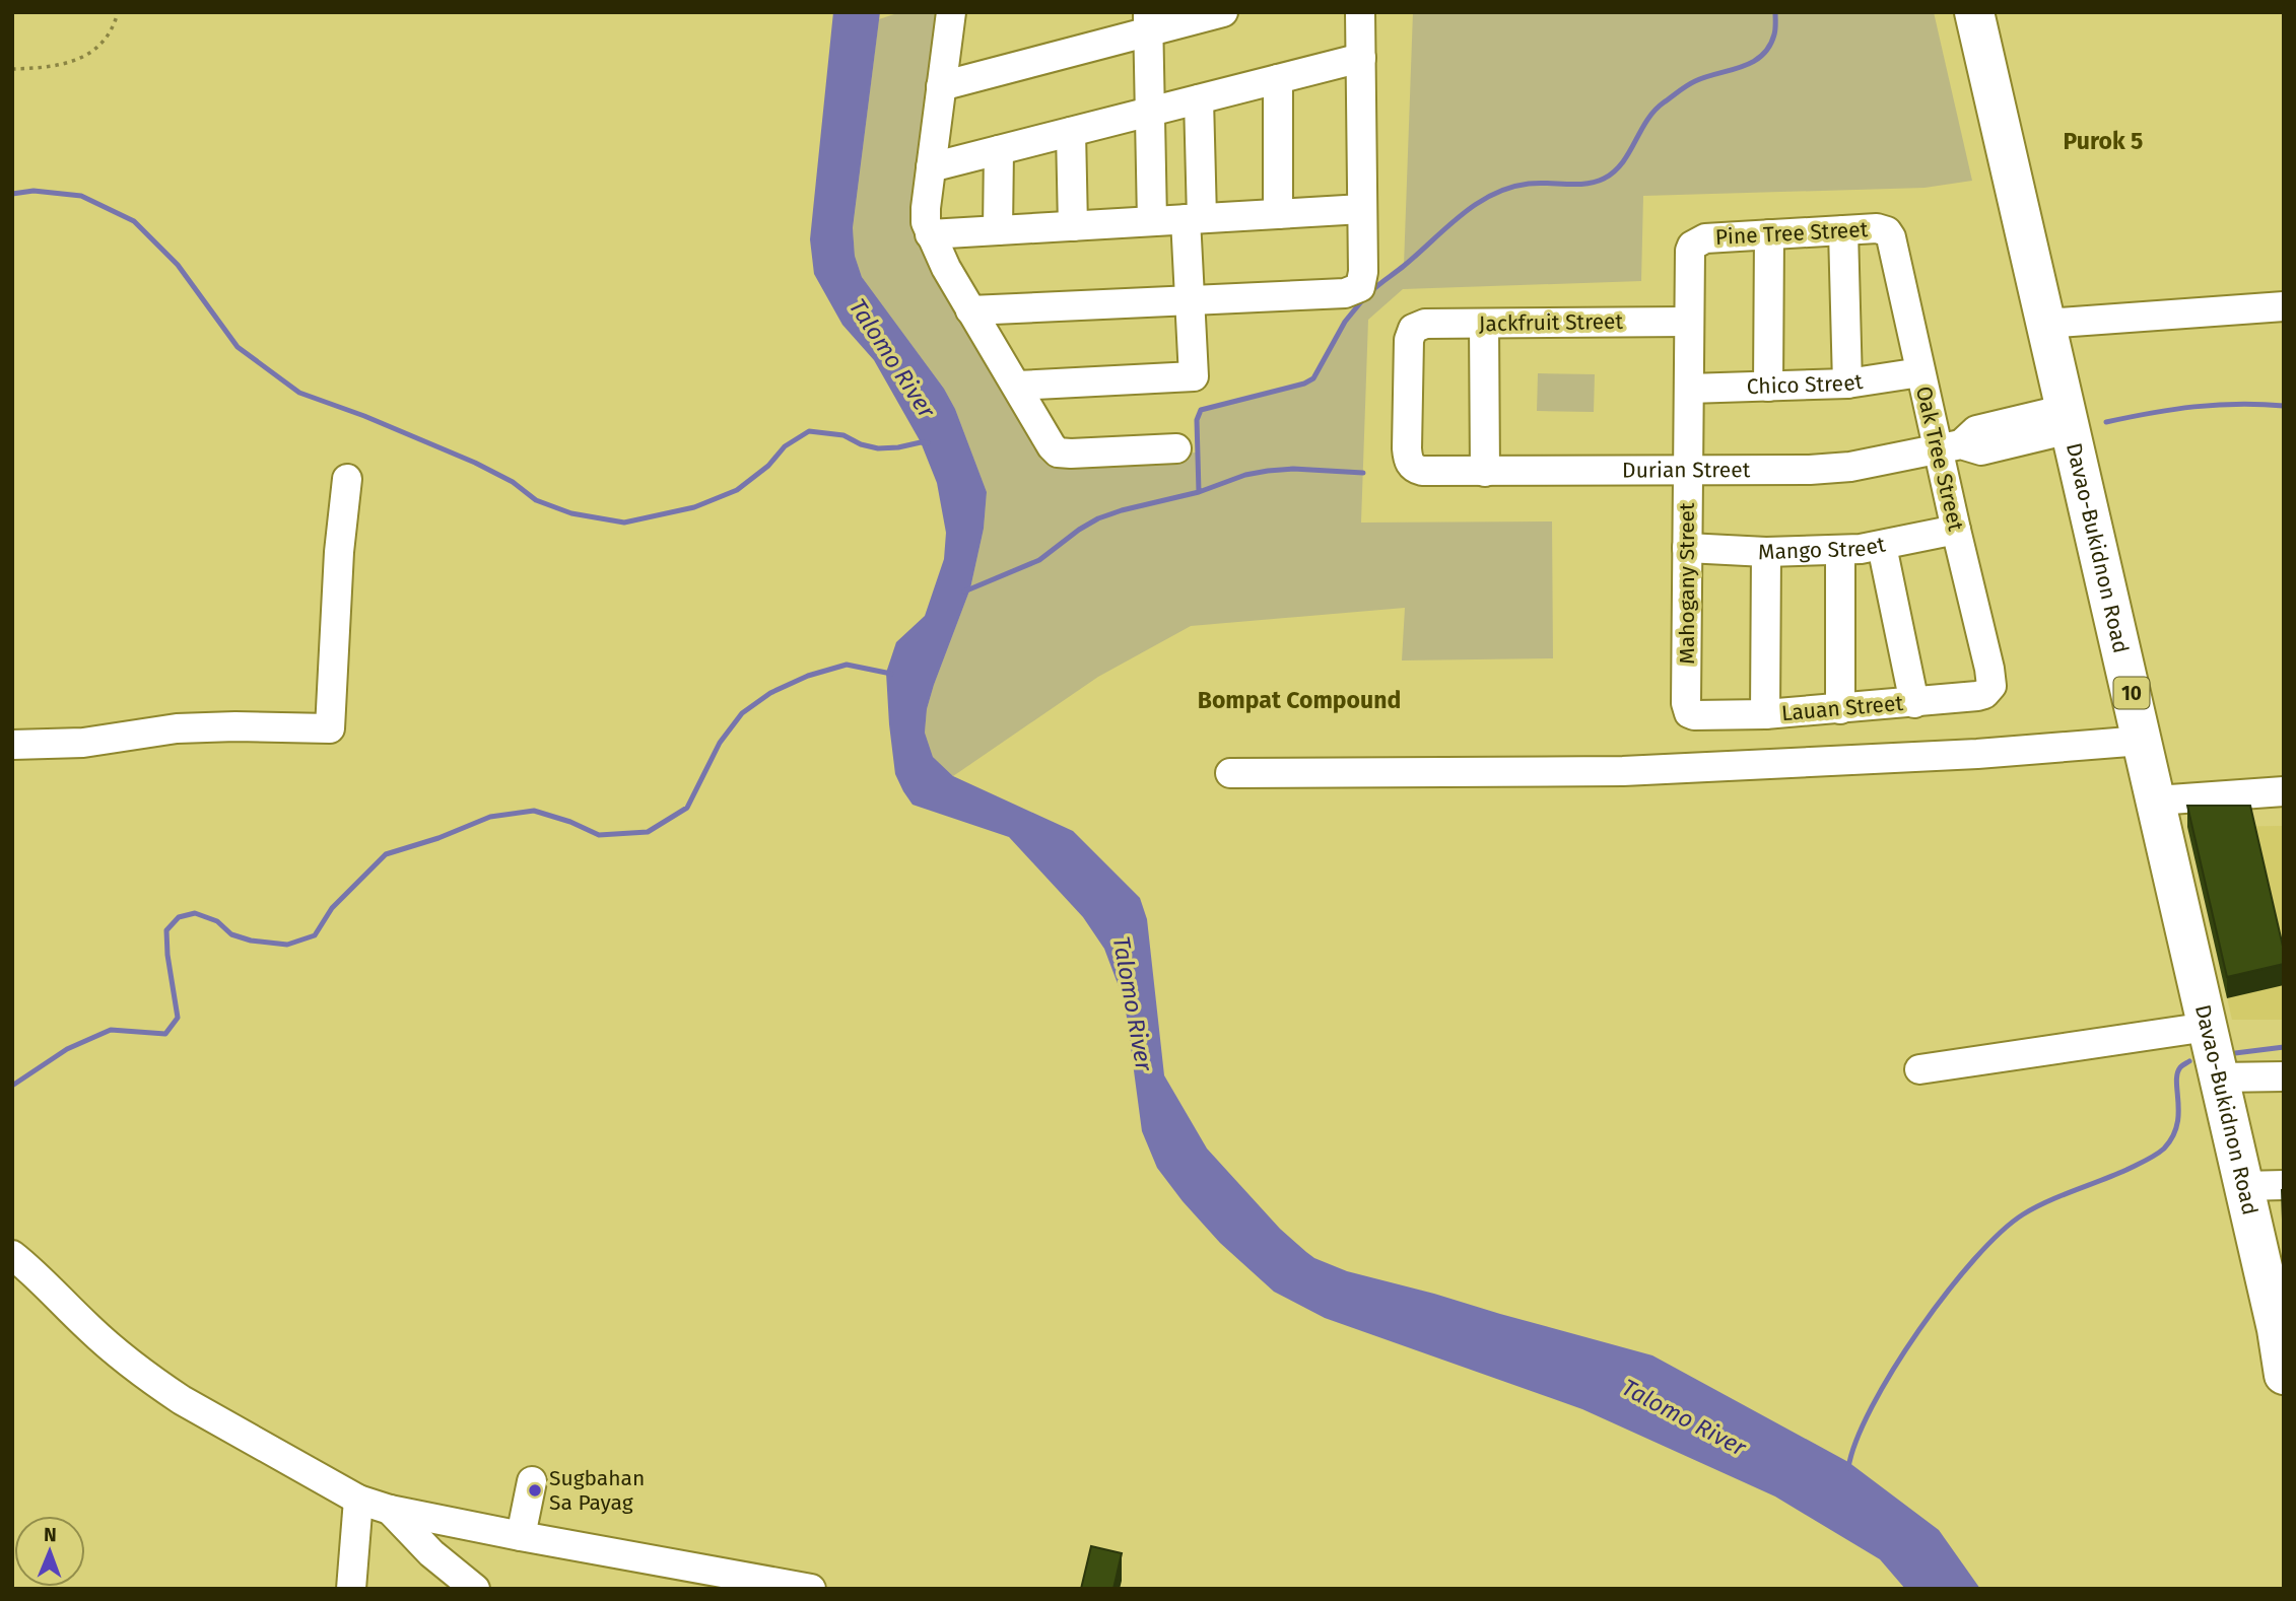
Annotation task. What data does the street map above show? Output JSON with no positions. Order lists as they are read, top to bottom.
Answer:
{
  "streets": {
    "highway": ["Davao-Bukidnon Road", "10"],
    "street": [
      "Pine Tree Street",
      "Jackfruit Street",
      "Chico Street",
      "Oak Tree Street",
      "Durian Street",
      "Mango Street",
      "Mahogany Street",
      "Lauan Street"
    ]
  },
  "crossings": [
    ["Pine Tree Street", "Oak Tree Street"],
    ["Pine Tree Street", "Mahogany Street"],
    ["Jackfruit Street", "Durian Street"],
    ["Jackfruit Street", "Mahogany Street"],
    ["Chico Street", "Oak Tree Street"],
    ["Chico Street", "Mahogany Street"],
    ["Oak Tree Street", "Durian Street"],
    ["Oak Tree Street", "Mango Street"],
    ["Oak Tree Street", "Lauan Street"],
    ["Durian Street", "Davao-Bukidnon Road"],
    ["Durian Street", "Mahogany Street"],
    ["Mango Street", "Mahogany Street"],
    ["Mahogany Street", "Lauan Street"]
  ],
  "districts": ["Purok 5", "Bompat Compound"],
  "water": ["Talomo River"],
  "places": ["Sugbahan Sa Payag"],
  "north": "top"
}
